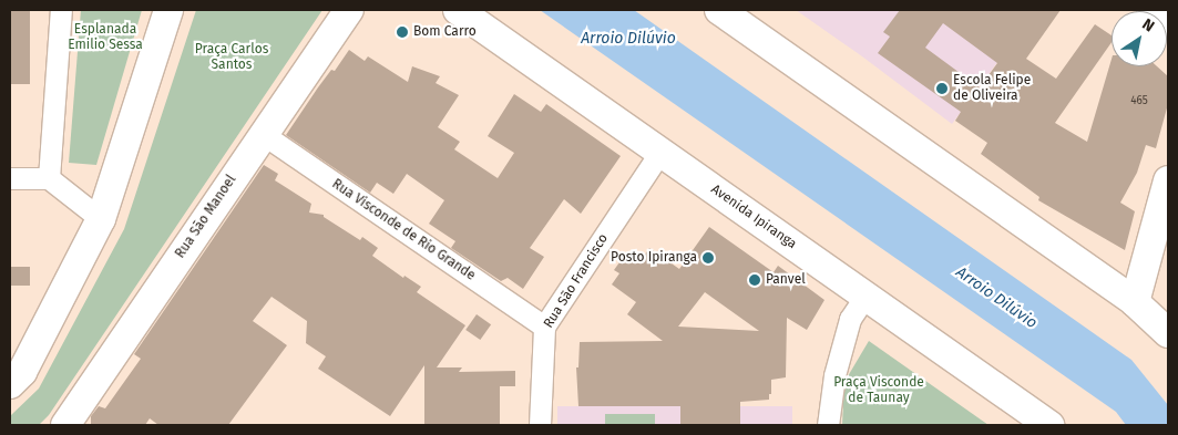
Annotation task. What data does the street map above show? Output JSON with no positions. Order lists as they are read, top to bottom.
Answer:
{
  "streets": {
    "main road": ["Rua São Manoel", "Avenida Ipiranga"],
    "street": ["Rua Visconde de Rio Grande", "Rua São Francisco"]
  },
  "crossings": [
    ["Rua São Manoel", "Rua Visconde de Rio Grande"],
    ["Avenida Ipiranga", "Rua São Francisco"],
    ["Rua Visconde de Rio Grande", "Rua São Francisco"]
  ],
  "water": ["Arroio Dilúvio"],
  "parks": ["Esplanada Emilio Sessa", "Praça Carlos Santos", "Praça Visconde de Taunay"],
  "places": [
    "Bom Carro",
    "Escola Felipe de Oliveira",
    "Posto Ipiranga",
    "Panvel"
  ],
  "house_numbers": ["465"],
  "north": "top right"
}
